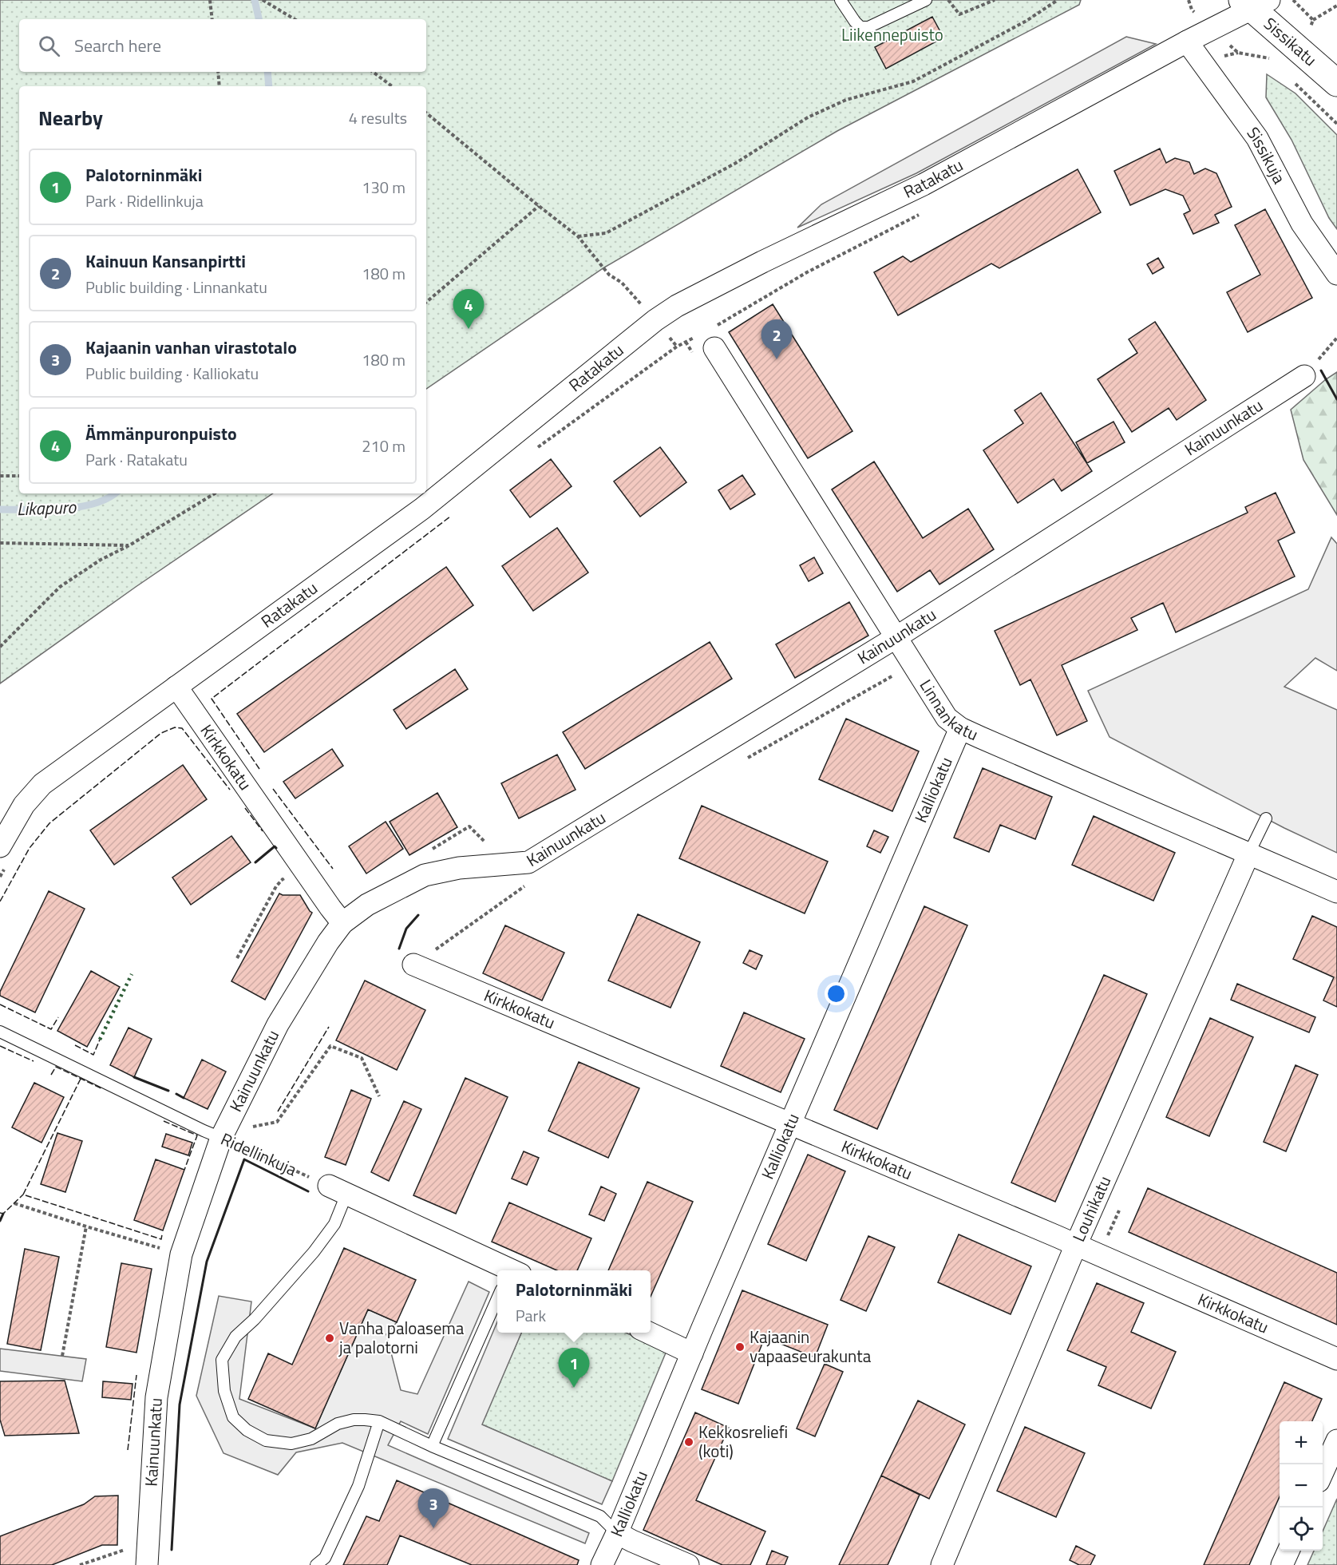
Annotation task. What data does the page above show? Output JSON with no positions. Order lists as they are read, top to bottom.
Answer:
{
  "streets": {
    "main road": ["Sissikatu"],
    "street": [
      "Sissikuja",
      "Ratakatu",
      "Kainuunkatu",
      "Linnankatu",
      "Kirkkokatu",
      "Kalliokatu",
      "Louhikatu"
    ],
    "lane": ["Ridellinkuja"]
  },
  "crossings": [
    ["Sissikatu", "Ratakatu"],
    ["Sissikuja", "Ratakatu"],
    ["Ratakatu", "Kirkkokatu"],
    ["Kainuunkatu", "Linnankatu"],
    ["Kainuunkatu", "Kirkkokatu"],
    ["Kainuunkatu", "Ridellinkuja"],
    ["Linnankatu", "Kalliokatu"],
    ["Linnankatu", "Louhikatu"],
    ["Kirkkokatu", "Kalliokatu"],
    ["Kirkkokatu", "Louhikatu"]
  ],
  "water": ["Likapuro"],
  "parks": ["Liikennepuisto"],
  "places": ["Vanha paloasema ja palotorni", "Kajaanin vapaaseurakunta", "Kekkosreliefi (koti)"],
  "page": {
    "search": "Search here",
    "heading": ["Nearby", "4 results"],
    "list": [
      {
        "mark": "1",
        "name": "Palotorninmäki",
        "note": "Park · Ridellinkuja",
        "value": "130 m"
      },
      {
        "mark": "2",
        "name": "Kainuun Kansanpirtti",
        "note": "Public building · Linnankatu",
        "value": "180 m"
      },
      {
        "mark": "3",
        "name": "Kajaanin vanhan virastotalo",
        "note": "Public building · Kalliokatu",
        "value": "180 m"
      },
      {
        "mark": "4",
        "name": "Ämmänpuronpuisto",
        "note": "Park · Ratakatu",
        "value": "210 m"
      }
    ],
    "pins": [
      "4",
      "2",
      "1",
      "3"
    ],
    "popup": ["Palotorninmäki", "Park"],
    "map_buttons": ["+", "−"]
  }
}
